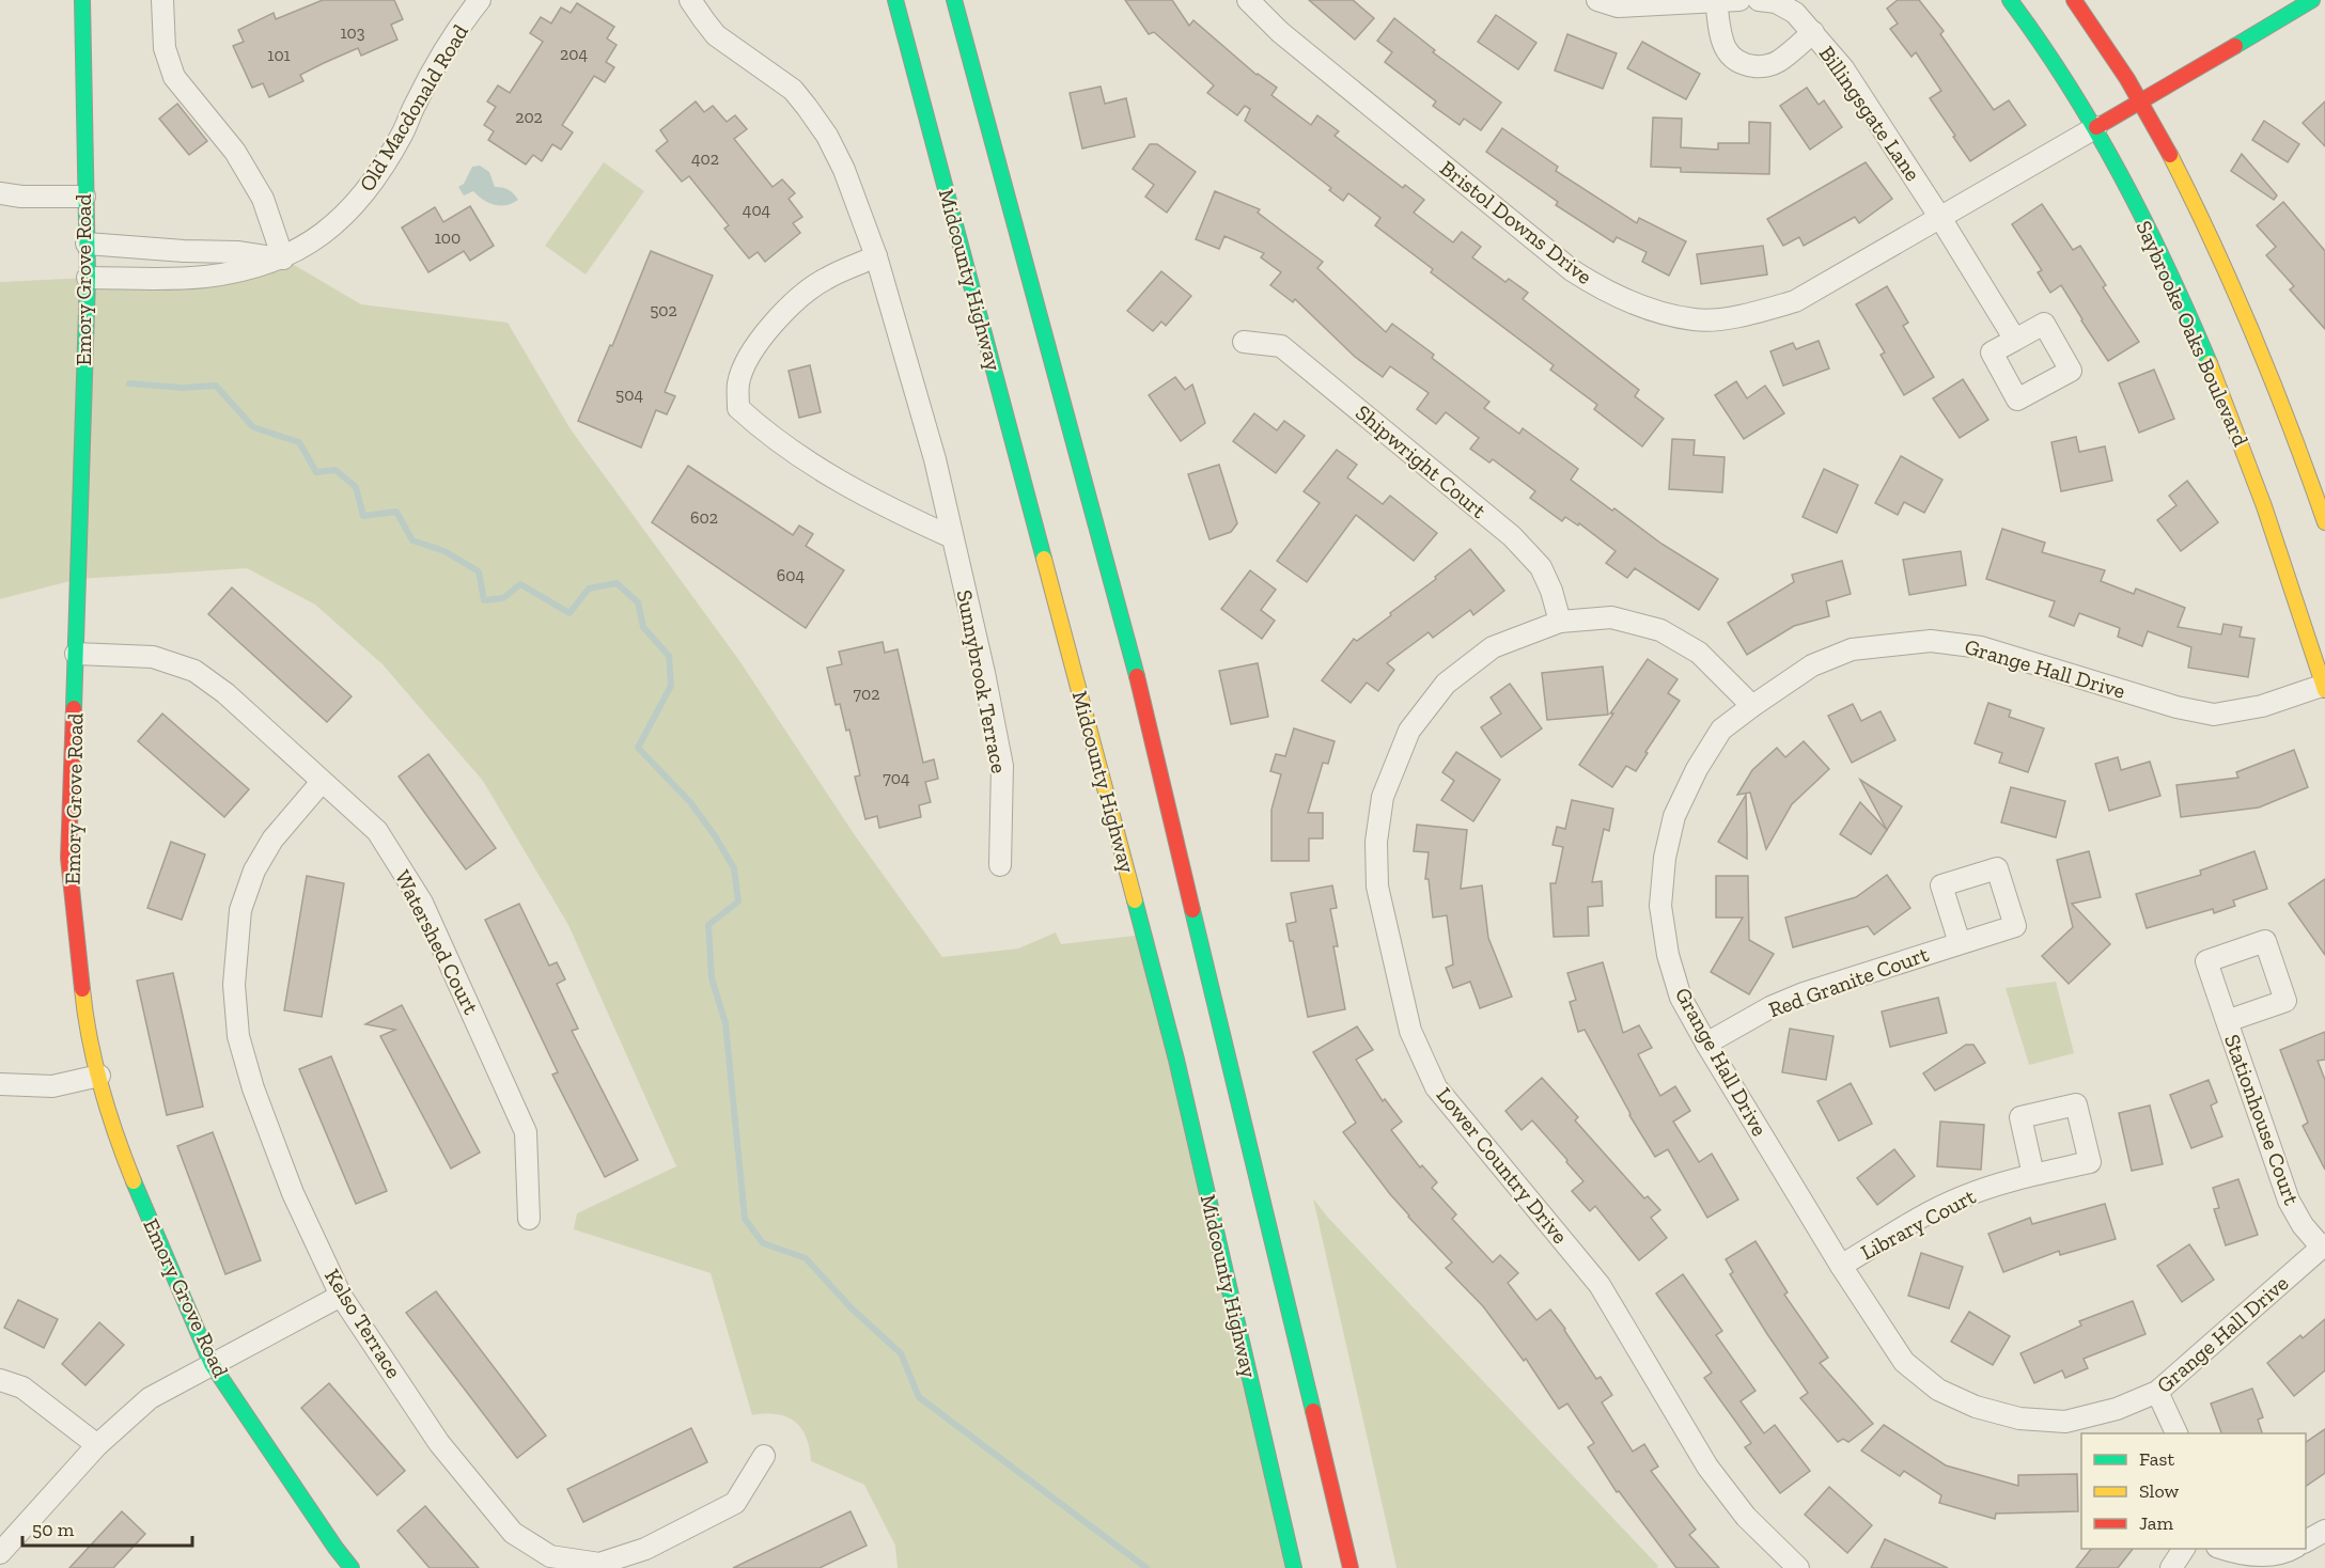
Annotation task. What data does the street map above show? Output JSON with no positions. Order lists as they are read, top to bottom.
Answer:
{
  "streets": {
    "street": [
      "Old Macdonald Road",
      "Billingsgate Lane",
      "Bristol Downs Drive",
      "Emory Grove Road",
      "Midcounty Highway",
      "Saybrooke Oaks Boulevard",
      "Shipwright Court",
      "Grange Hall Drive",
      "Sunnybrook Terrace",
      "Watershed Court",
      "Red Granite Court",
      "Stationhouse Court",
      "Lower Country Drive",
      "Library Court",
      "Kelso Terrace"
    ]
  },
  "crossings": [
    ["Old Macdonald Road", "Emory Grove Road"],
    ["Billingsgate Lane", "Bristol Downs Drive"],
    ["Bristol Downs Drive", "Saybrooke Oaks Boulevard"],
    ["Emory Grove Road", "Watershed Court"],
    ["Saybrooke Oaks Boulevard", "Grange Hall Drive"],
    ["Shipwright Court", "Lower Country Drive"],
    ["Grange Hall Drive", "Red Granite Court"],
    ["Grange Hall Drive", "Stationhouse Court"],
    ["Grange Hall Drive", "Lower Country Drive"],
    ["Grange Hall Drive", "Library Court"],
    ["Watershed Court", "Kelso Terrace"]
  ],
  "house_numbers": [
    "103",
    "204",
    "101",
    "202",
    "402",
    "404",
    "100",
    "502",
    "504",
    "602",
    "604",
    "702",
    "704"
  ],
  "legend": ["Fast", "Slow", "Jam"],
  "scale_bar": "50 m"
}
